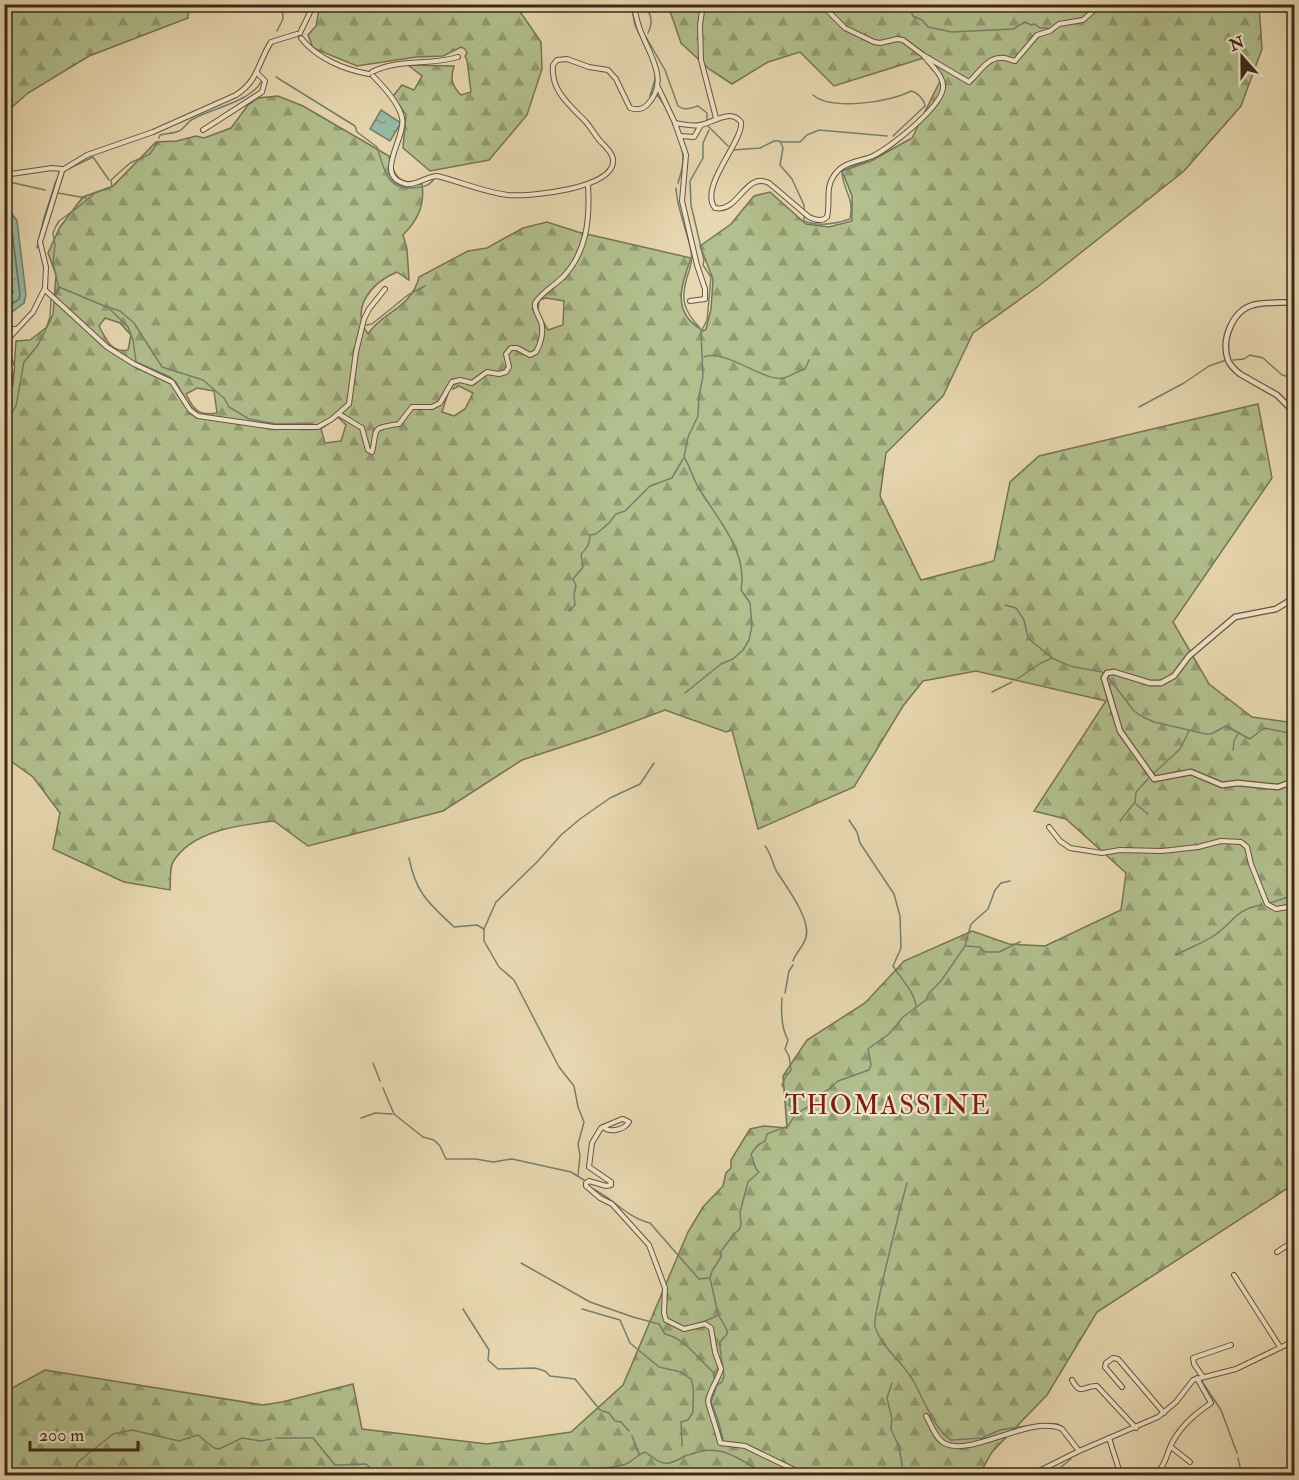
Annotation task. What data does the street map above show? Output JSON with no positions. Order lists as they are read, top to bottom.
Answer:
{
  "districts": ["THOMASSINE"],
  "scale_bar": "200 m",
  "north": "top"
}
